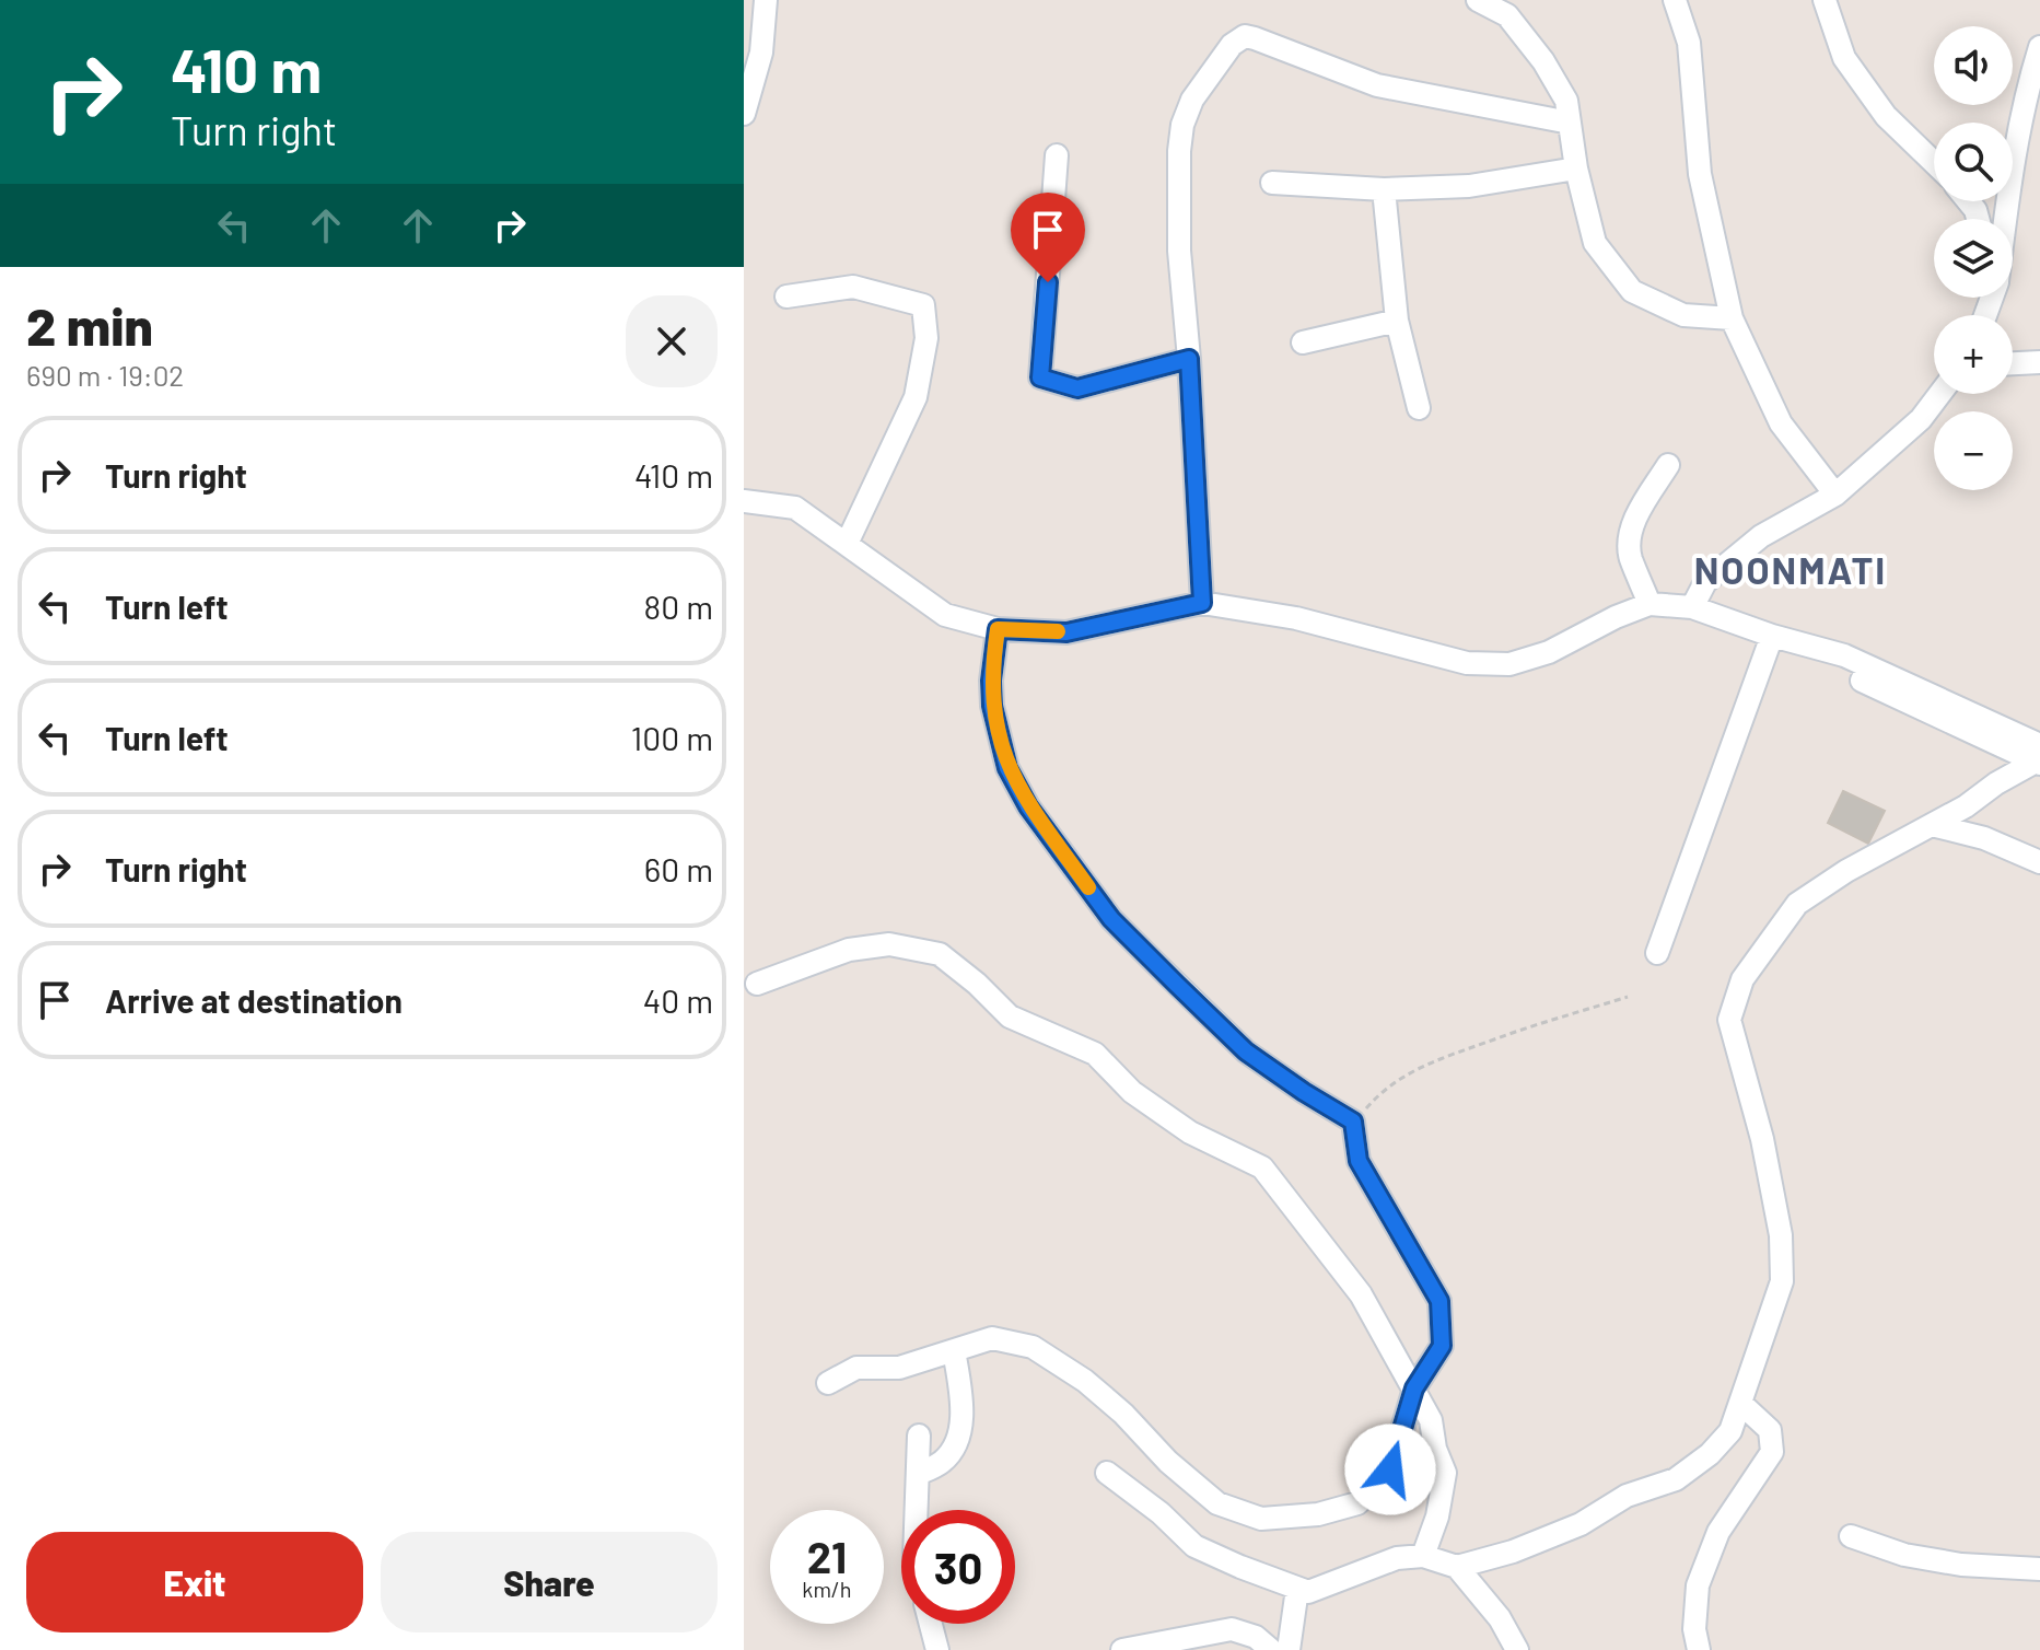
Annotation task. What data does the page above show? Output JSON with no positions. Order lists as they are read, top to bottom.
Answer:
{
  "districts": ["NOONMATI"],
  "page": {
    "turn": ["410 m", "Turn right"],
    "map_buttons": ["+", "−"],
    "heading": ["2 min", "690 m · 19:02"],
    "list": [
      {
        "name": "Turn right",
        "value": "410 m"
      },
      {
        "name": "Turn left",
        "value": "80 m"
      },
      {
        "name": "Turn left",
        "value": "100 m"
      },
      {
        "name": "Turn right",
        "value": "60 m"
      },
      {
        "name": "Arrive at destination",
        "value": "40 m"
      }
    ],
    "speed": "21 km/h",
    "limit": "30",
    "buttons": ["Exit", "Share"]
  }
}
